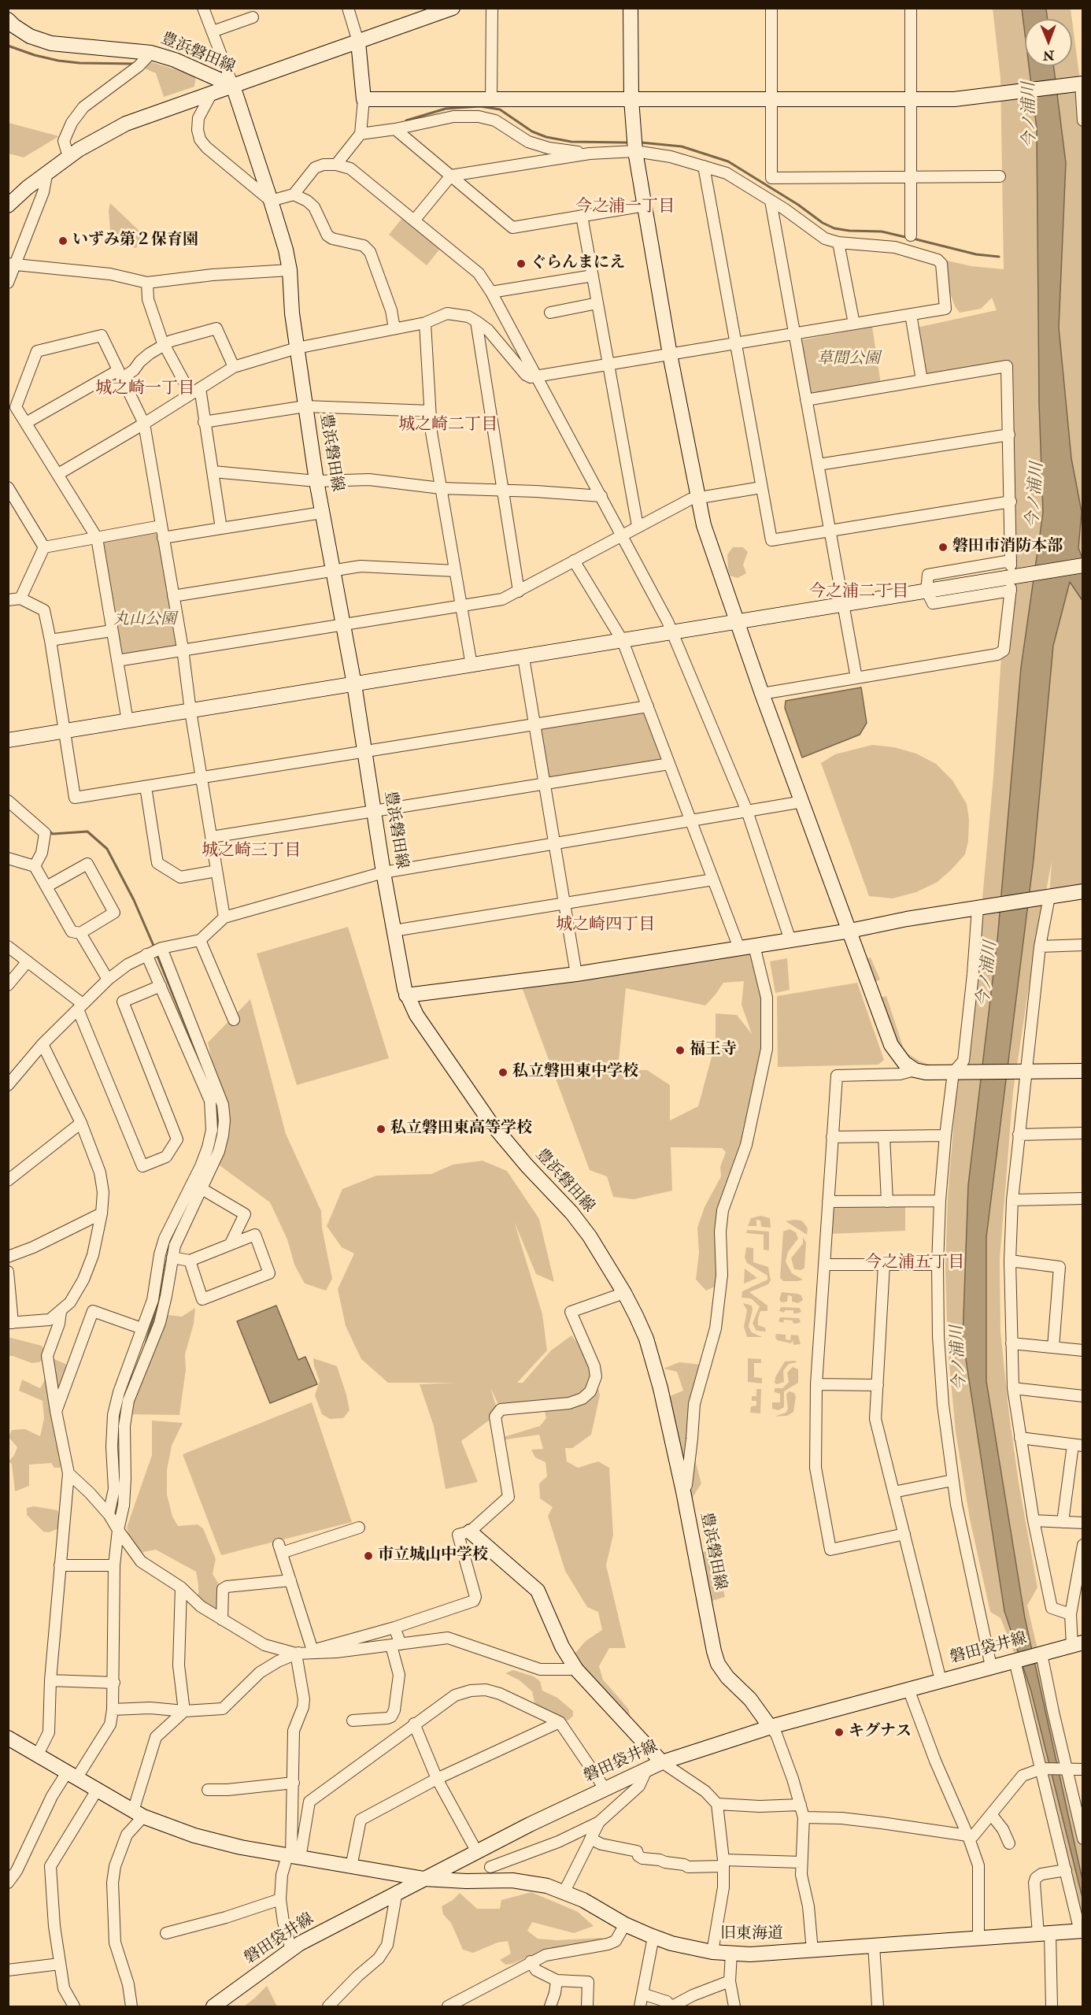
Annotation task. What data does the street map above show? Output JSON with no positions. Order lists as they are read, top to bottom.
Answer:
{
  "streets": {
    "street": ["豊浜磐田線", "磐田袋井線", "旧東海道"]
  },
  "crossings": [
    ["豊浜磐田線", "磐田袋井線"],
    ["磐田袋井線", "旧東海道"]
  ],
  "districts": [
    "今之浦一丁目",
    "城之崎一丁目",
    "城之崎二丁目",
    "今之浦二丁目",
    "城之崎三丁目",
    "城之崎四丁目",
    "今之浦五丁目"
  ],
  "water": ["今ノ浦川"],
  "parks": ["草間公園", "丸山公園"],
  "places": [
    "いずみ第２保育園",
    "ぐらんまにえ",
    "磐田市消防本部",
    "福王寺",
    "私立磐田東中学校",
    "私立磐田東高等学校",
    "市立城山中学校",
    "キグナス"
  ],
  "north": "bottom"
}
